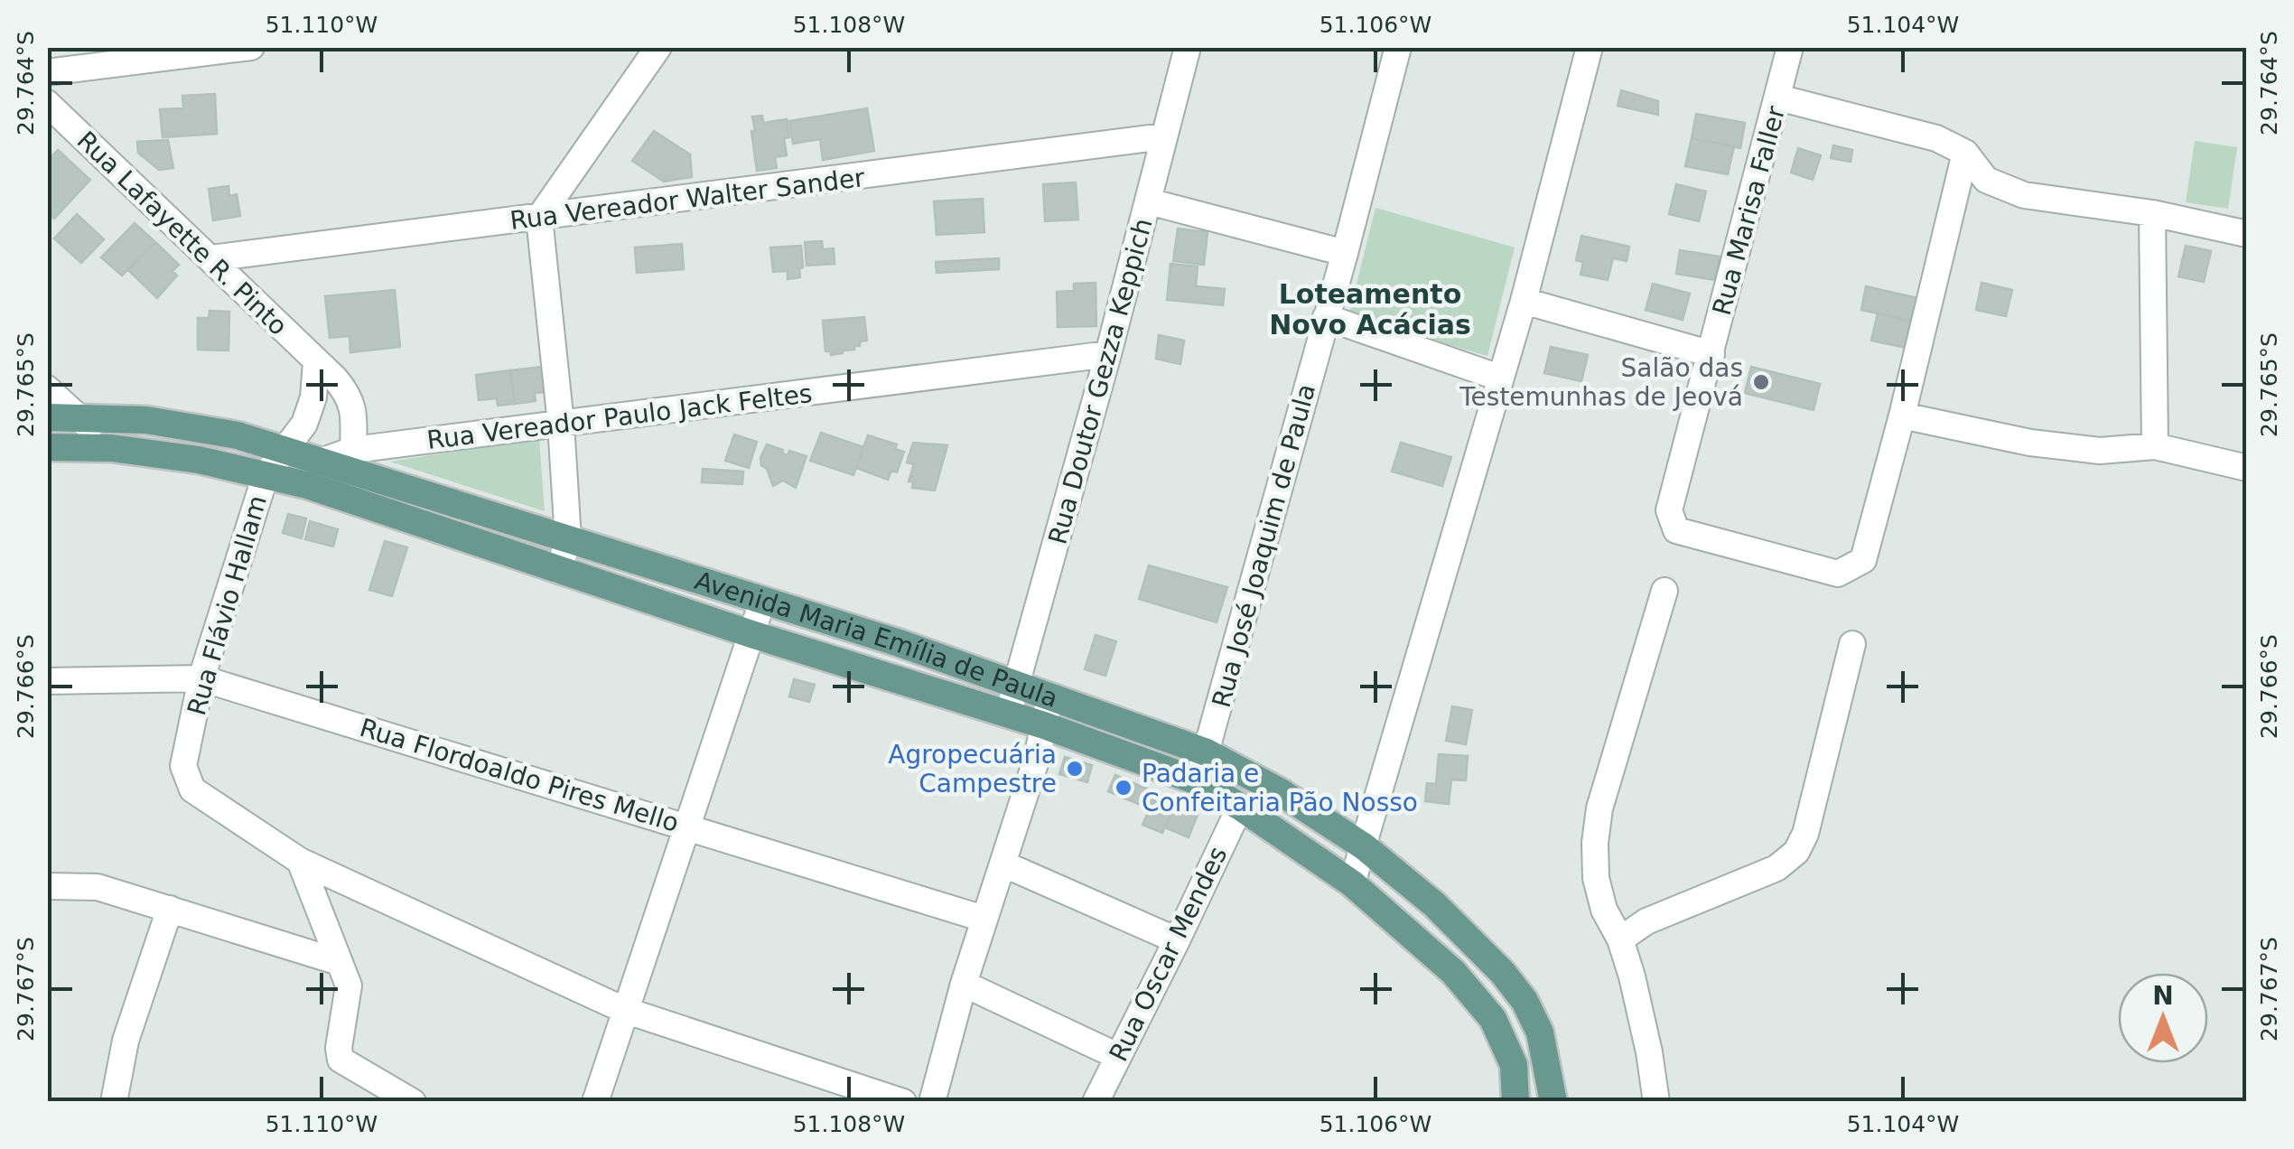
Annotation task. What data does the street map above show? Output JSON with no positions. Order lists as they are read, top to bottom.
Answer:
{
  "streets": {
    "main road": ["Avenida Maria Emília de Paula"],
    "street": [
      "Rua Vereador Walter Sander",
      "Rua Marisa Faller",
      "Rua Lafayette R. Pinto",
      "Rua Doutor Gezza Keppich",
      "Rua Vereador Paulo Jack Feltes",
      "Rua José Joaquim de Paula",
      "Rua Flávio Hallam",
      "Rua Flordoaldo Pires Mello",
      "Rua Oscar Mendes"
    ]
  },
  "crossings": [
    ["Rua Vereador Walter Sander", "Rua Lafayette R. Pinto"],
    ["Rua Vereador Walter Sander", "Rua Doutor Gezza Keppich"],
    ["Rua Lafayette R. Pinto", "Rua Vereador Paulo Jack Feltes"],
    ["Rua Doutor Gezza Keppich", "Rua Vereador Paulo Jack Feltes"],
    ["Rua Doutor Gezza Keppich", "Avenida Maria Emília de Paula"],
    ["Rua Vereador Paulo Jack Feltes", "Avenida Maria Emília de Paula"],
    ["Rua José Joaquim de Paula", "Avenida Maria Emília de Paula"],
    ["Rua Flávio Hallam", "Avenida Maria Emília de Paula"],
    ["Rua Flávio Hallam", "Rua Flordoaldo Pires Mello"],
    ["Avenida Maria Emília de Paula", "Rua Oscar Mendes"]
  ],
  "districts": ["Loteamento Novo Acácias"],
  "places": ["Salão das Testemunhas de Jeová", "Agropecuária Campestre", "Padaria e Confeitaria Pão Nosso"],
  "north": "top",
  "coordinates": [
    "51.110°W",
    "51.108°W",
    "51.106°W",
    "51.104°W",
    "29.764°S",
    "29.765°S",
    "29.766°S",
    "29.767°S"
  ]
}
